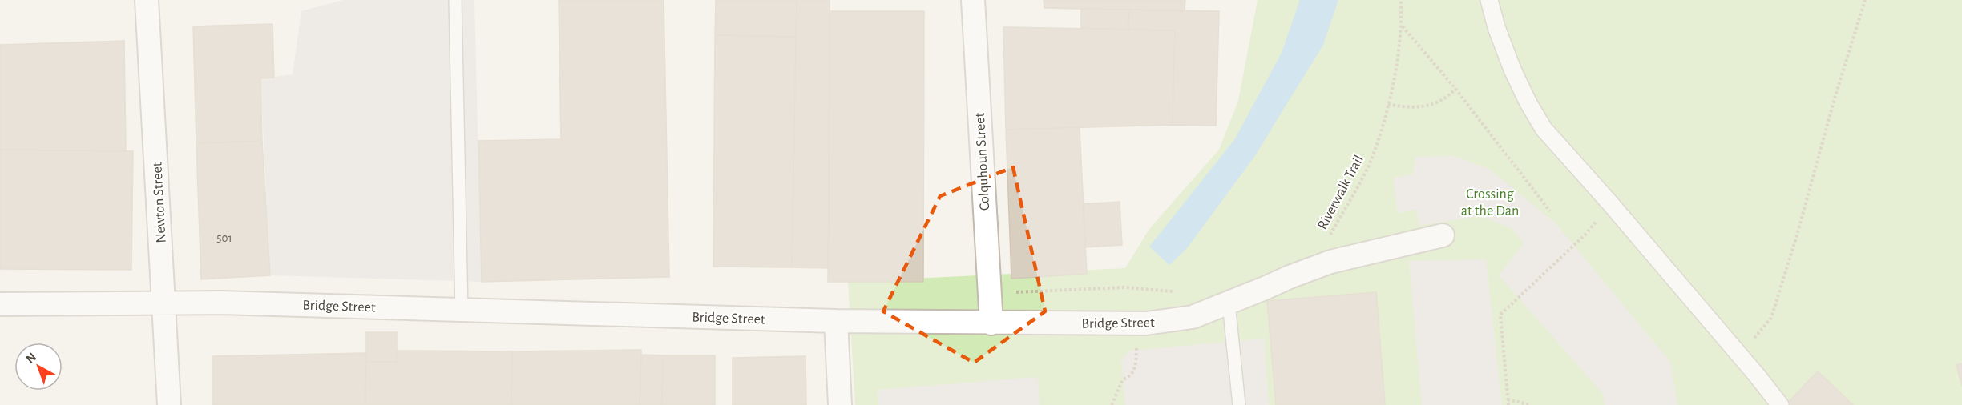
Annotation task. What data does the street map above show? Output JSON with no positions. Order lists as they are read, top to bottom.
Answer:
{
  "streets": {
    "street": ["Colquhoun Street", "Newton Street", "Bridge Street"],
    "path": ["Riverwalk Trail"]
  },
  "crossings": [
    ["Colquhoun Street", "Bridge Street"],
    ["Newton Street", "Bridge Street"]
  ],
  "parks": ["Crossing at the Dan"],
  "house_numbers": ["501"],
  "north": "top left"
}
